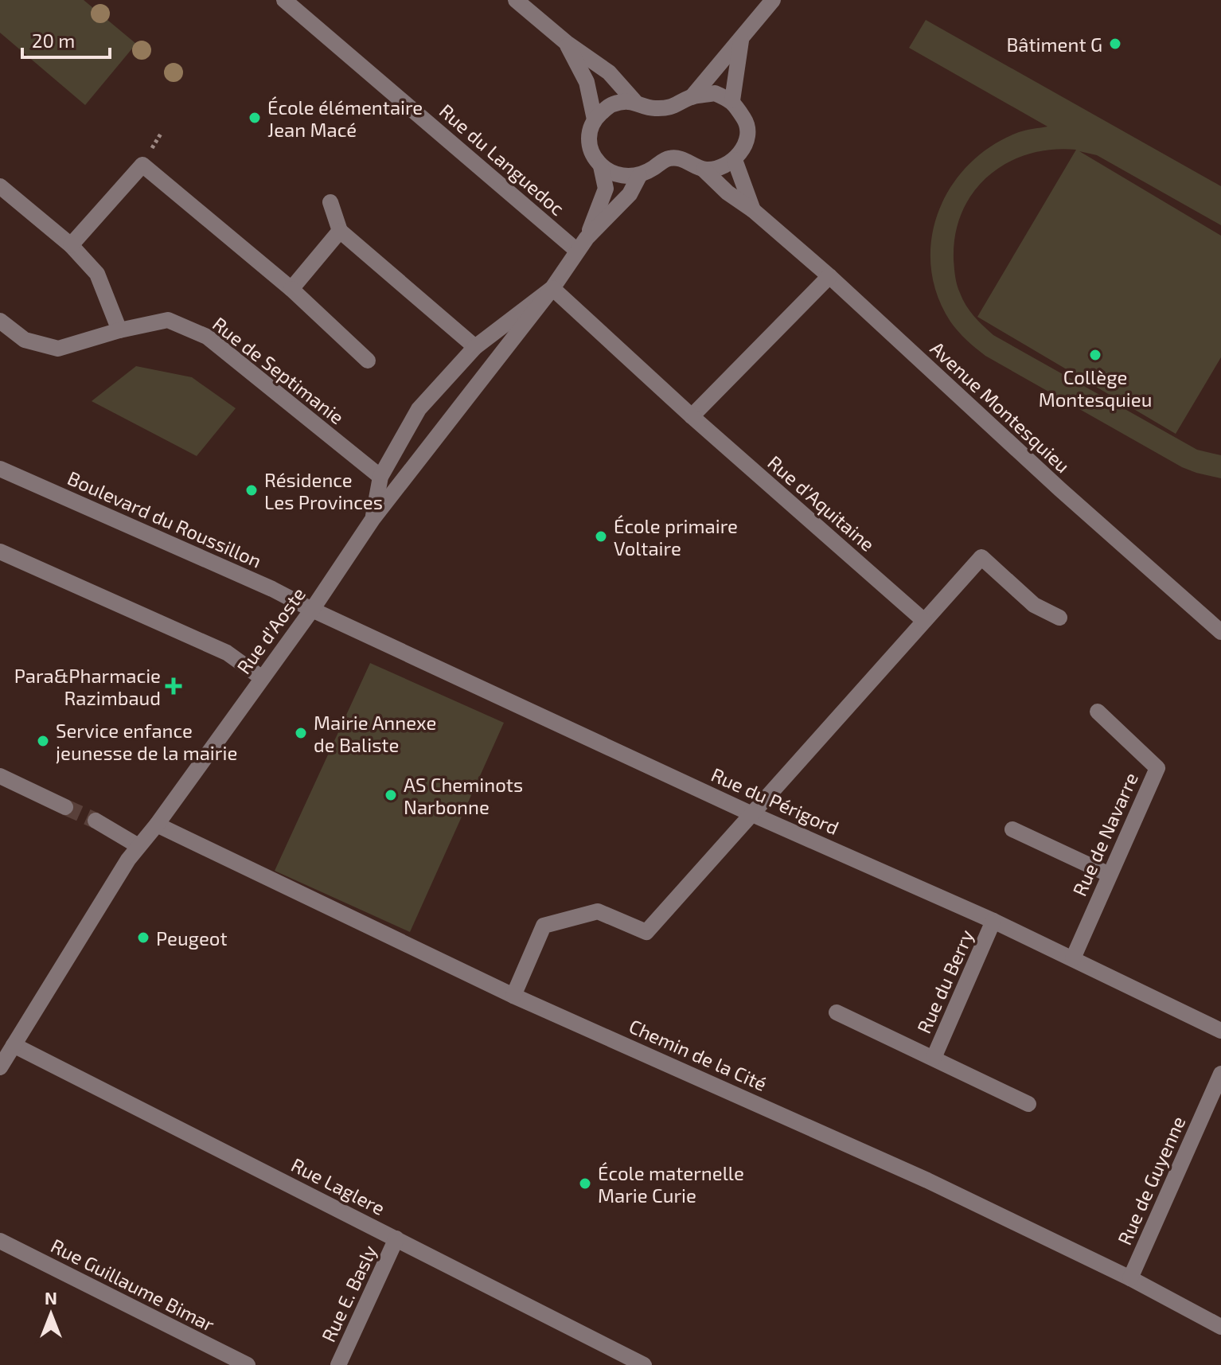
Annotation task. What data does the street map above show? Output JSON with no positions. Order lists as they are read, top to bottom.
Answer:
{
  "streets": {
    "street": [
      "Rue du Languedoc",
      "Rue de Septimanie",
      "Avenue Montesquieu",
      "Rue d'Aquitaine",
      "Boulevard du Roussillon",
      "Rue d'Aoste",
      "Rue du Périgord",
      "Rue de Navarre",
      "Rue du Berry",
      "Chemin de la Cité",
      "Rue de Guyenne",
      "Rue Laglere",
      "Rue Guillaume Bimar",
      "Rue E. Basly"
    ]
  },
  "crossings": [
    ["Rue du Languedoc", "Rue d'Aoste"],
    ["Rue de Septimanie", "Rue d'Aoste"],
    ["Rue d'Aquitaine", "Rue d'Aoste"],
    ["Boulevard du Roussillon", "Rue d'Aoste"],
    ["Boulevard du Roussillon", "Rue du Périgord"],
    ["Rue d'Aoste", "Rue du Périgord"],
    ["Rue d'Aoste", "Chemin de la Cité"],
    ["Rue d'Aoste", "Rue Laglere"],
    ["Rue du Périgord", "Rue de Navarre"],
    ["Rue du Périgord", "Rue du Berry"],
    ["Chemin de la Cité", "Rue de Guyenne"],
    ["Rue Laglere", "Rue E. Basly"]
  ],
  "places": {
    "other": [
      "Bâtiment G",
      "École élémentaire Jean Macé",
      "Collège Montesquieu",
      "Résidence Les Provinces",
      "École primaire Voltaire",
      "Mairie Annexe de Baliste",
      "Service enfance jeunesse de la mairie",
      "AS Cheminots Narbonne",
      "Peugeot",
      "École maternelle Marie Curie"
    ],
    "health": ["Para&Pharmacie Razimbaud"]
  },
  "scale_bar": "20 m",
  "north": "top"
}
